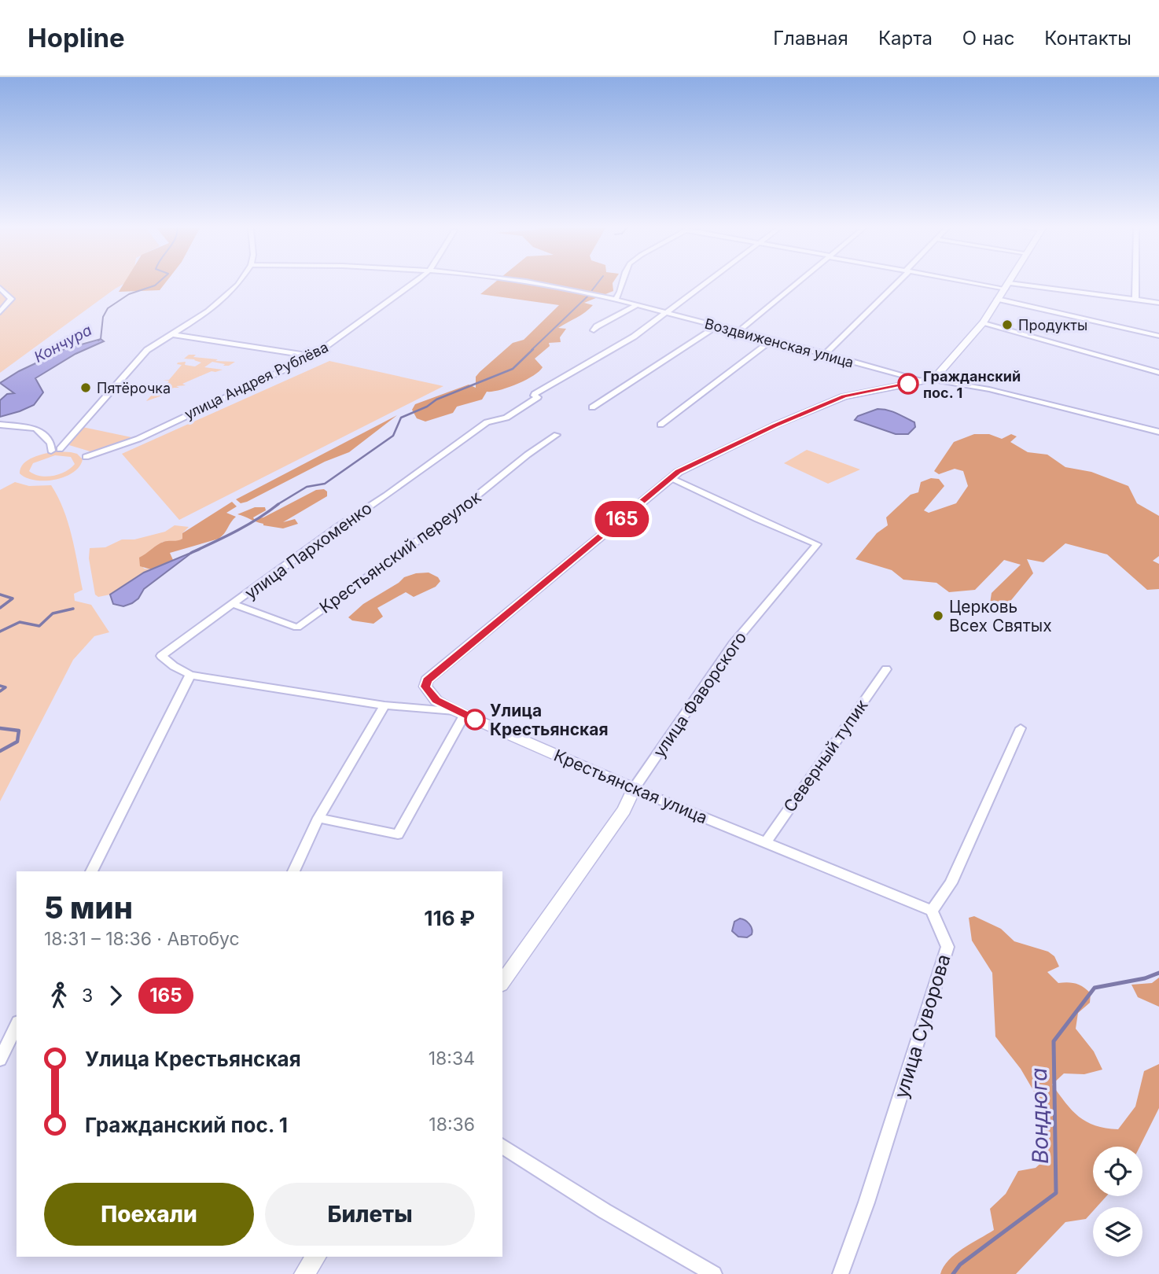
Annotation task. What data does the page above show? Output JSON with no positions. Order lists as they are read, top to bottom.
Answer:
{
  "streets": {
    "street": [
      "Воздвиженская улица",
      "улица Андрея Рублёва",
      "улица Пархоменко",
      "Крестьянский переулок",
      "улица Фаворского",
      "Северный тупик",
      "Крестьянская улица",
      "улица Суворова"
    ]
  },
  "crossings": [
    ["Воздвиженская улица", "улица Пархоменко"],
    ["улица Пархоменко", "Крестьянский переулок"],
    ["улица Пархоменко", "Крестьянская улица"],
    ["улица Фаворского", "Крестьянская улица"],
    ["Северный тупик", "Крестьянская улица"],
    ["Крестьянская улица", "улица Суворова"]
  ],
  "water": ["Кончура", "Вондюга"],
  "places": [
    "Продукты",
    "Гражданский пос. 1",
    "Пятёрочка",
    "Церковь Всех Святых",
    "Улица Крестьянская"
  ],
  "lines": ["bus line 165"],
  "page": {
    "header": "Hopline",
    "nav": [
      "Главная",
      "Карта",
      "О нас",
      "Контакты"
    ],
    "on_map": "165",
    "heading": ["5 мин", "18:31 – 18:36 · Автобус", "116 ₽"],
    "legs": ["3", "165"],
    "list": [
      {
        "name": "Улица Крестьянская",
        "value": "18:34"
      },
      {
        "name": "Гражданский пос. 1",
        "value": "18:36"
      }
    ],
    "buttons": ["Поехали", "Билеты"]
  }
}
